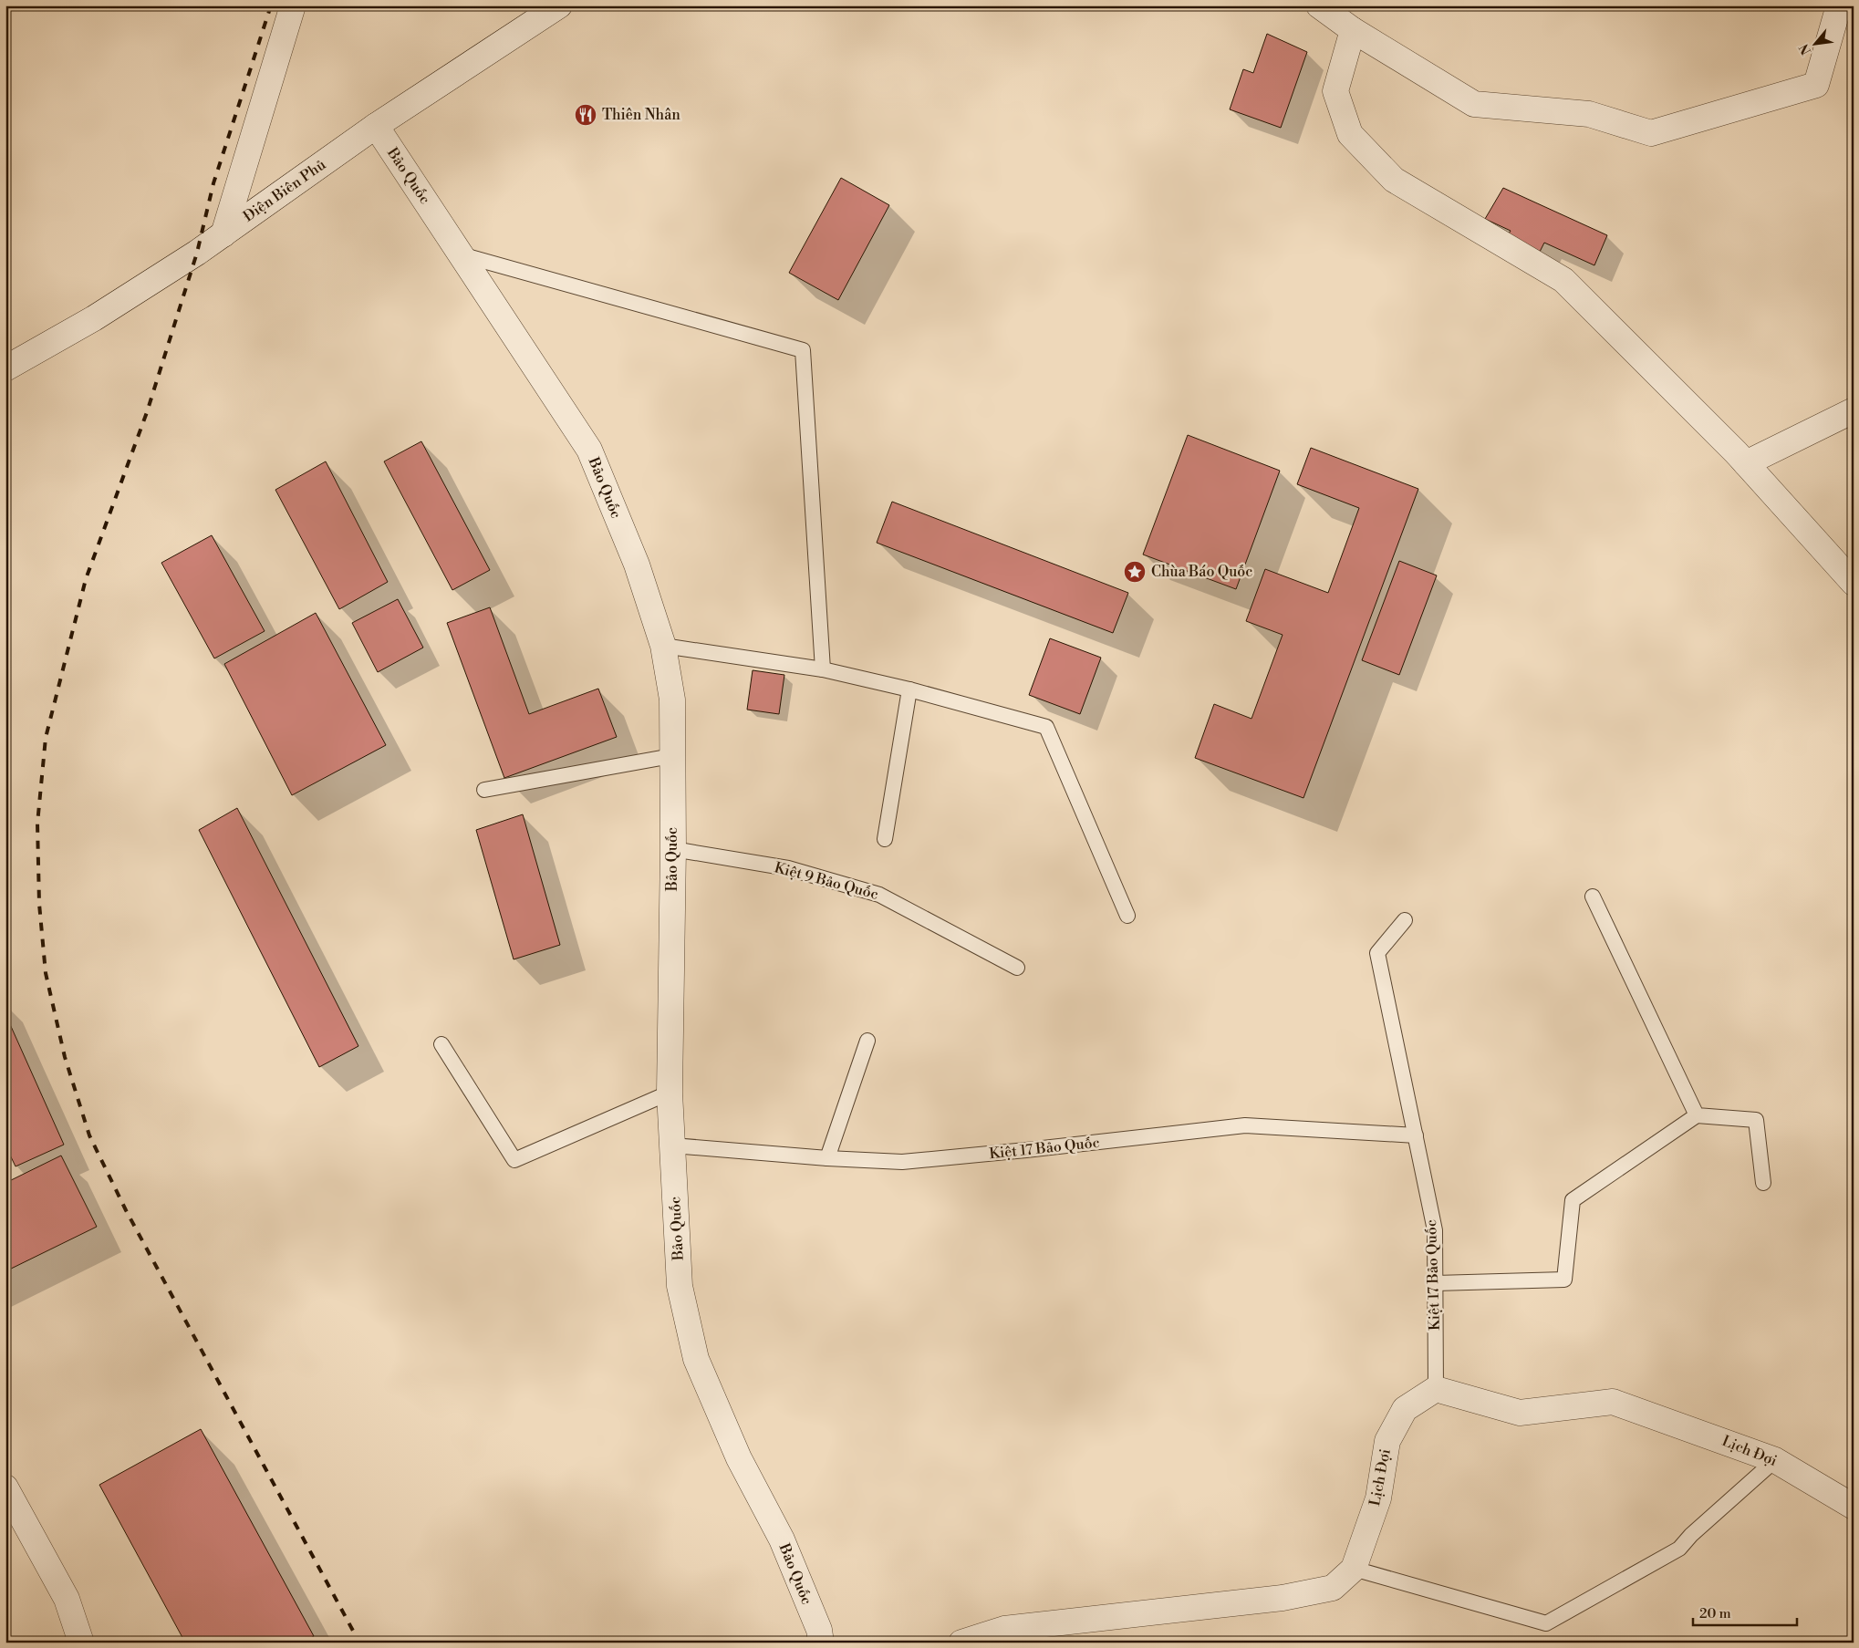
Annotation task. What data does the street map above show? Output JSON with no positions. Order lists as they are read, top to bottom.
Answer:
{
  "streets": {
    "street": ["Bảo Quốc", "Điện Biên Phủ", "Lịch Đợi"],
    "lane": ["Kiệt 9 Bảo Quốc", "Kiệt 17 Bảo Quốc"]
  },
  "crossings": [
    ["Bảo Quốc", "Điện Biên Phủ"],
    ["Bảo Quốc", "Kiệt 9 Bảo Quốc"],
    ["Bảo Quốc", "Kiệt 17 Bảo Quốc"],
    ["Kiệt 17 Bảo Quốc", "Lịch Đợi"]
  ],
  "places": {
    "restaurant": ["Thiên Nhân"],
    "place": ["Chùa Báo Quốc"]
  },
  "scale_bar": "20 m",
  "north": "bottom left"
}
